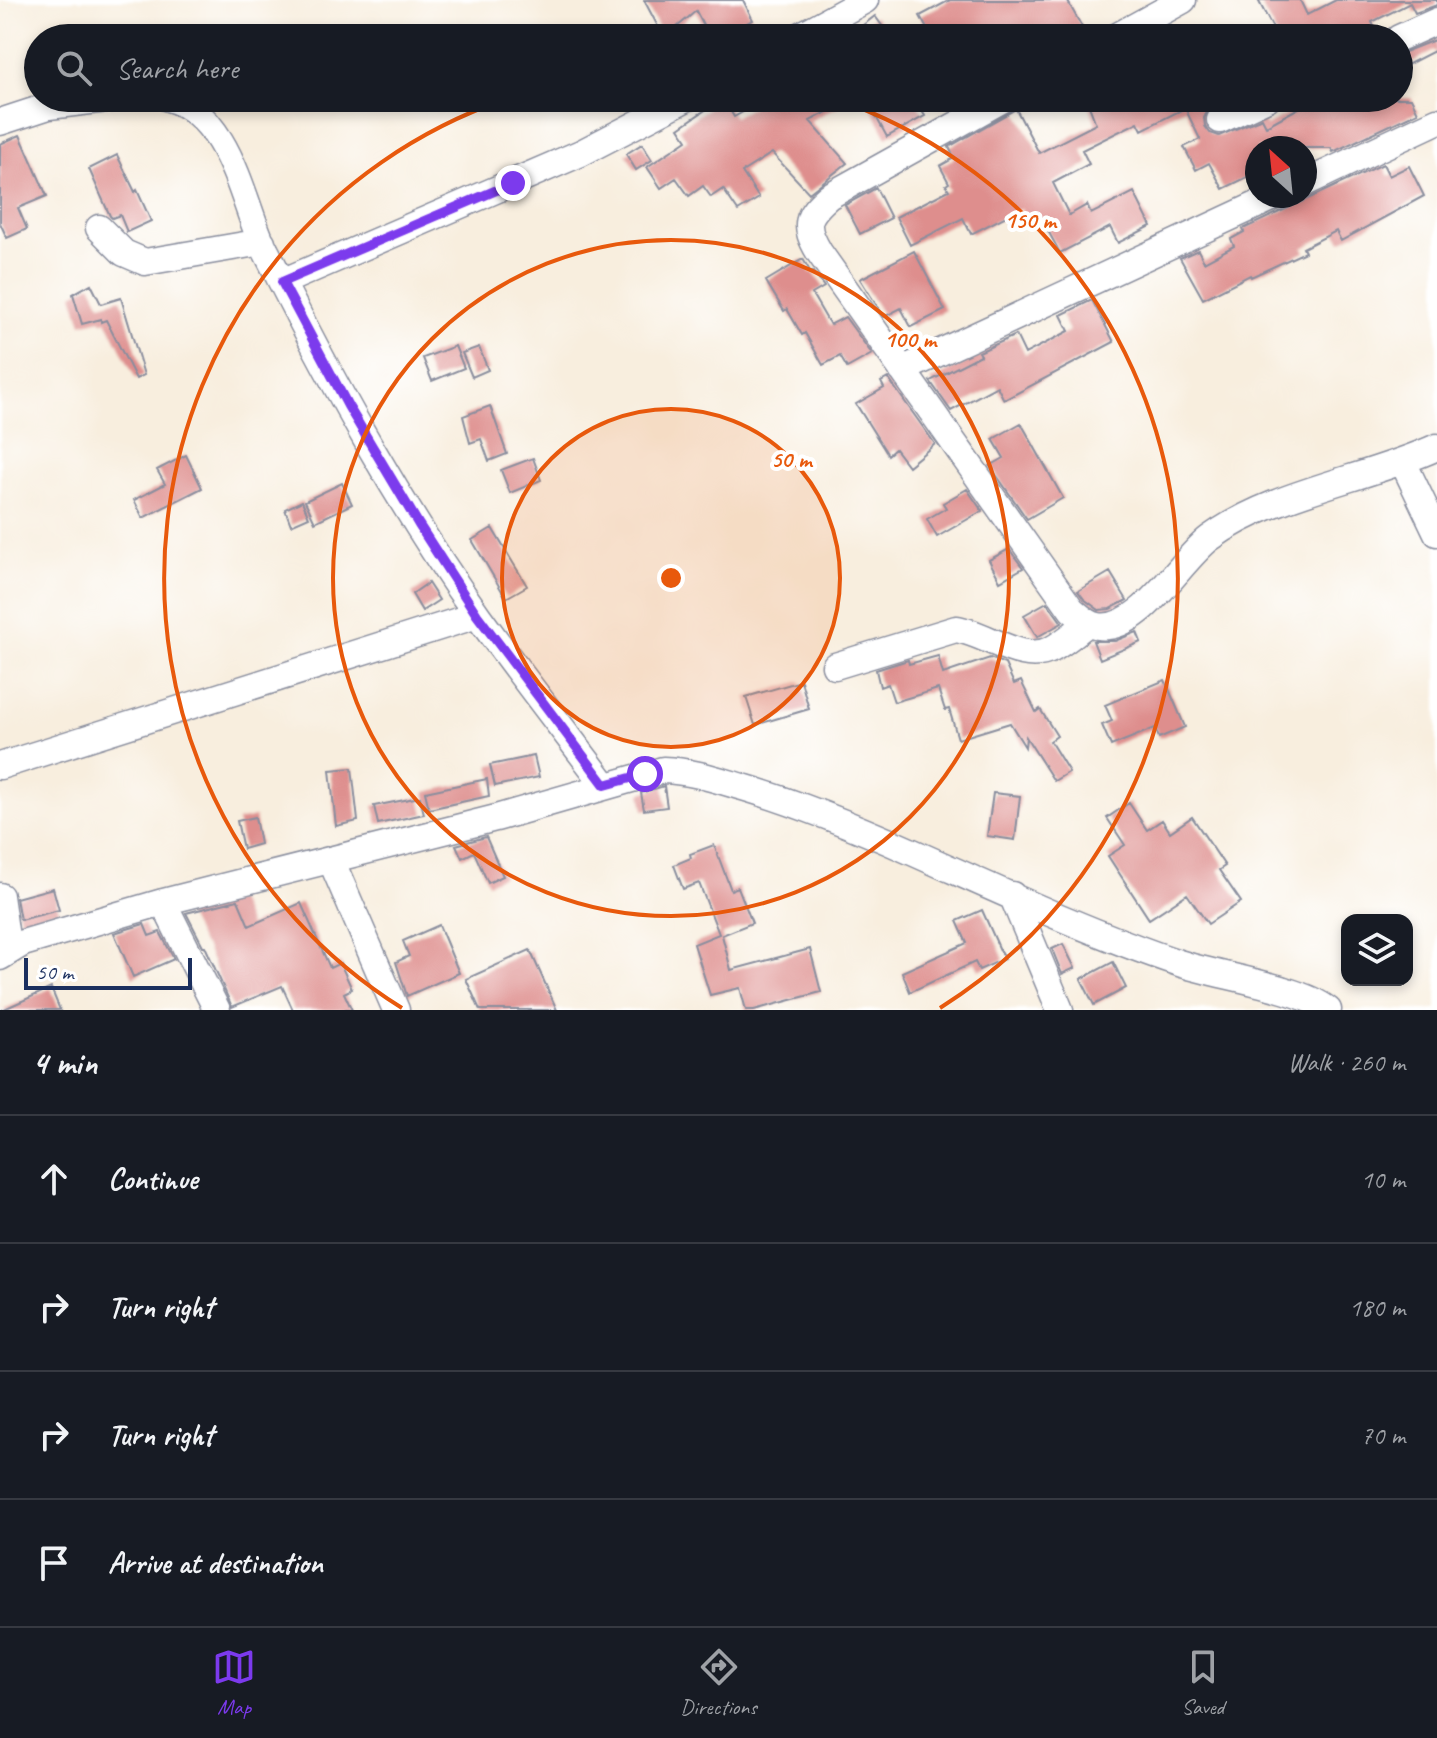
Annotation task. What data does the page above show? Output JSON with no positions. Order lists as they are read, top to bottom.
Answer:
{
  "scale_bar": "50 m",
  "north": "top left",
  "page": {
    "search": "Search here",
    "scale": "50 m",
    "heading": ["4 min", "Walk · 260 m"],
    "list": [
      ["Continue", "10 m"],
      ["Turn right", "180 m"],
      ["Turn right", "70 m"],
      "Arrive at destination"
    ],
    "nav": ["Map", "Directions", "Saved"]
  },
  "rings": ["150 m", "100 m", "50 m"]
}
